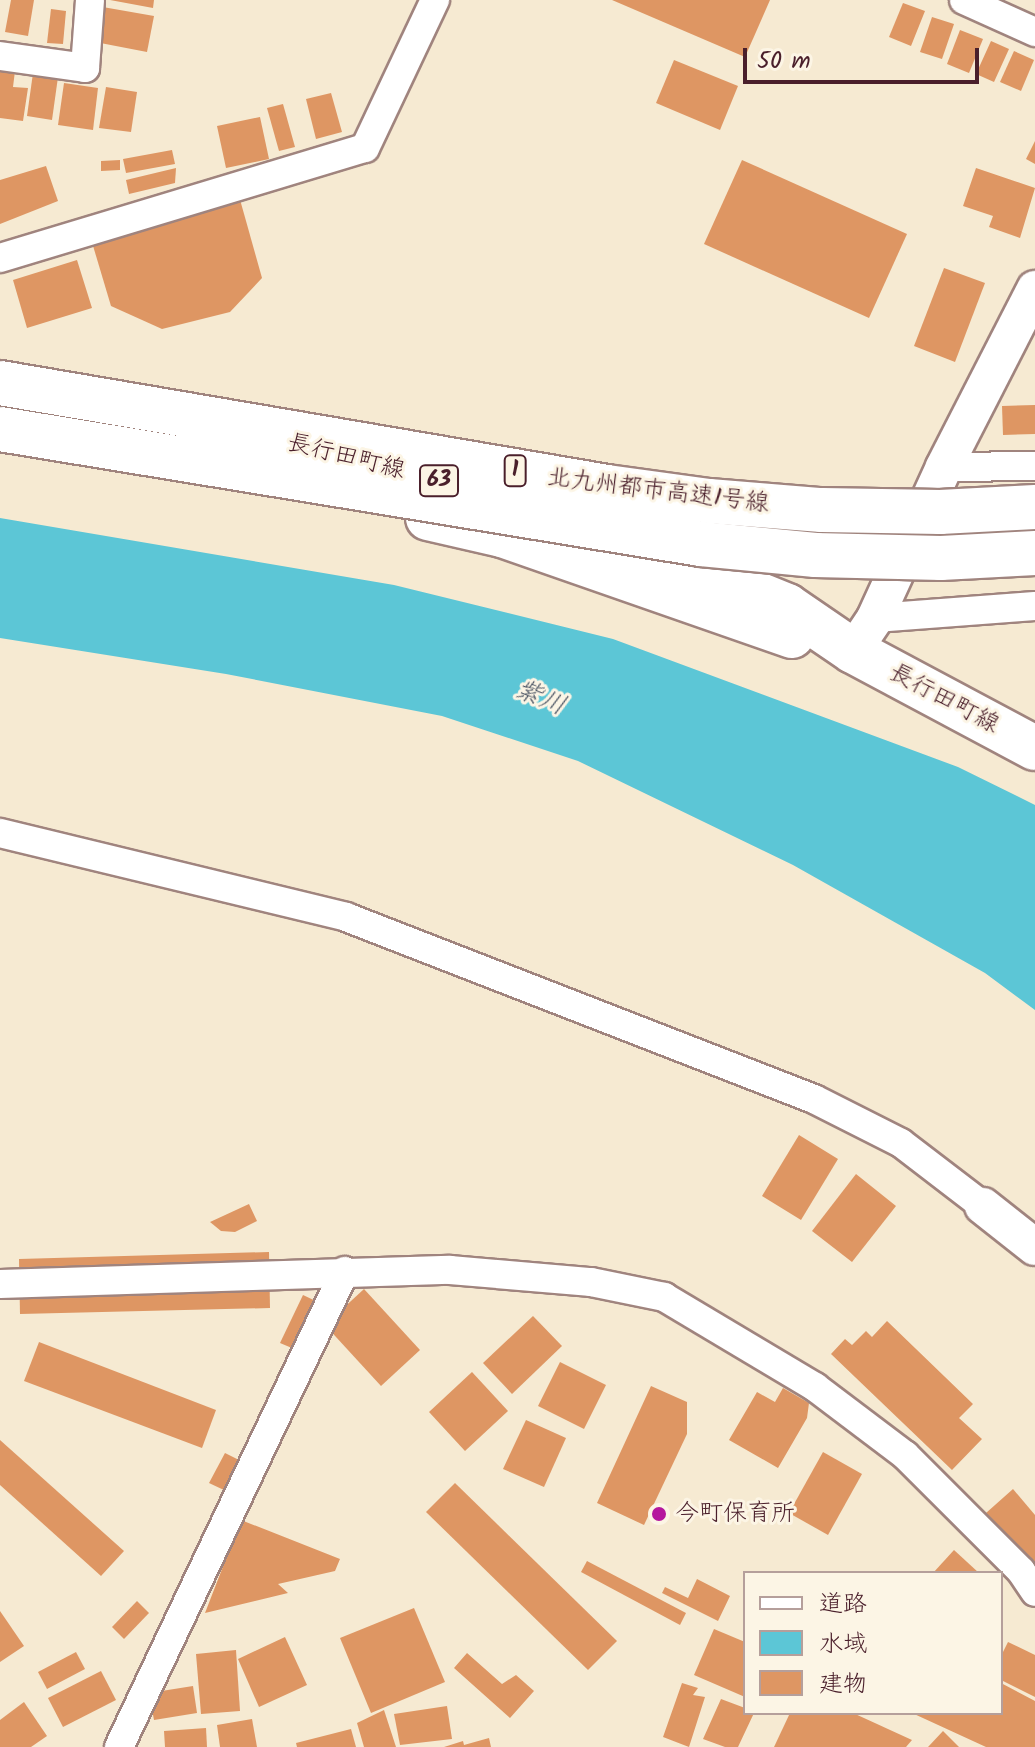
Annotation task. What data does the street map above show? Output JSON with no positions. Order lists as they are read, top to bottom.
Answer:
{
  "streets": {
    "main road": [
      "長行田町線",
      "1",
      "63",
      "北九州都市高速1号線"
    ]
  },
  "crossings": [
    ["長行田町線", "北九州都市高速1号線"]
  ],
  "water": ["紫川"],
  "places": ["今町保育所"],
  "legend": ["道路", "水域", "建物"],
  "scale_bar": "50 m"
}
